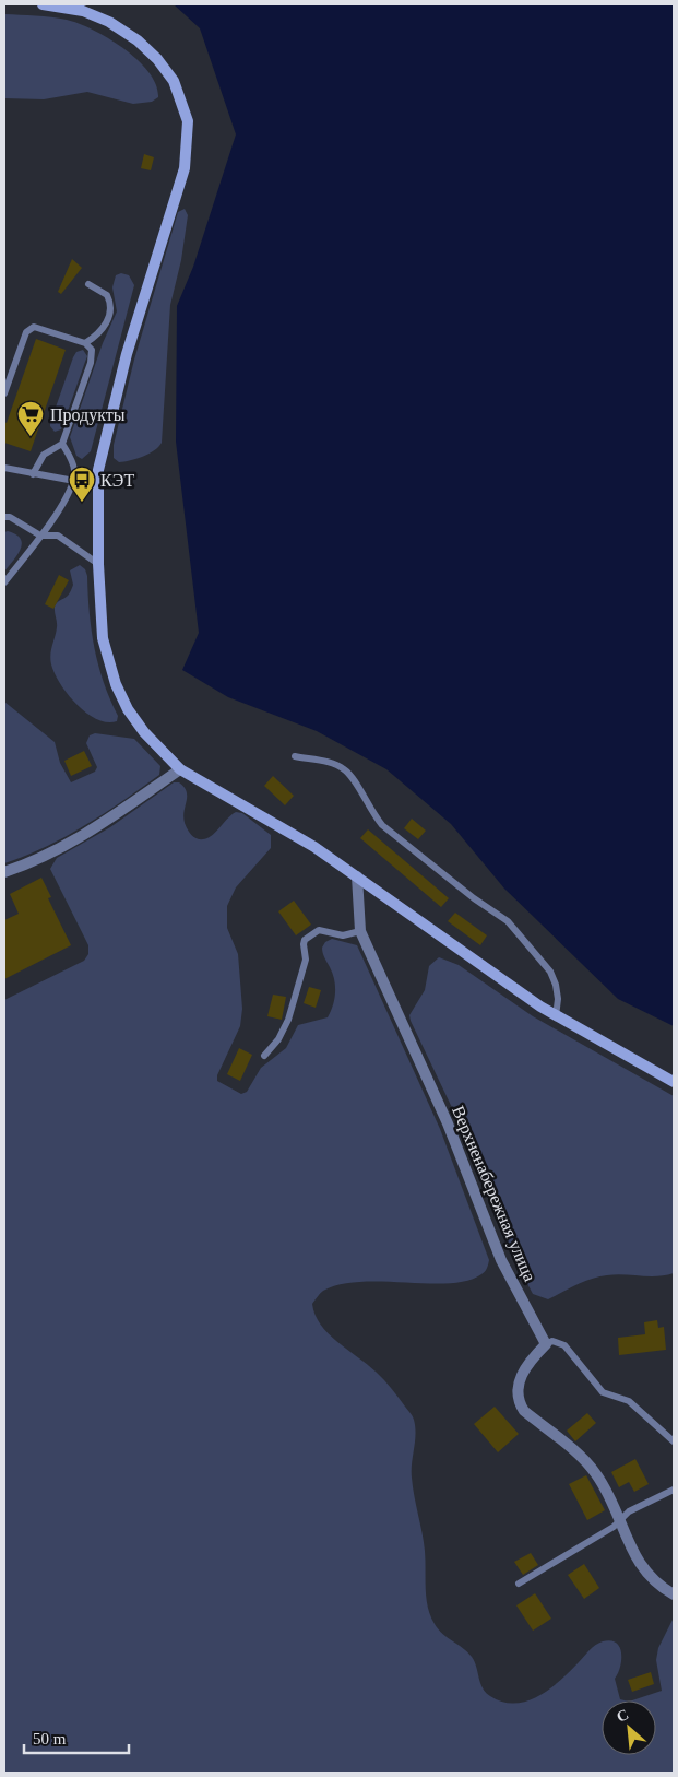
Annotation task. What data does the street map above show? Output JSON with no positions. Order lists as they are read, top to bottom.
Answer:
{
  "streets": {
    "street": ["Верхненабережная улица"]
  },
  "places": {
    "supermarket": ["Продукты"],
    "bus stop": ["КЭТ"]
  },
  "scale_bar": "50 m",
  "north": "top left"
}
